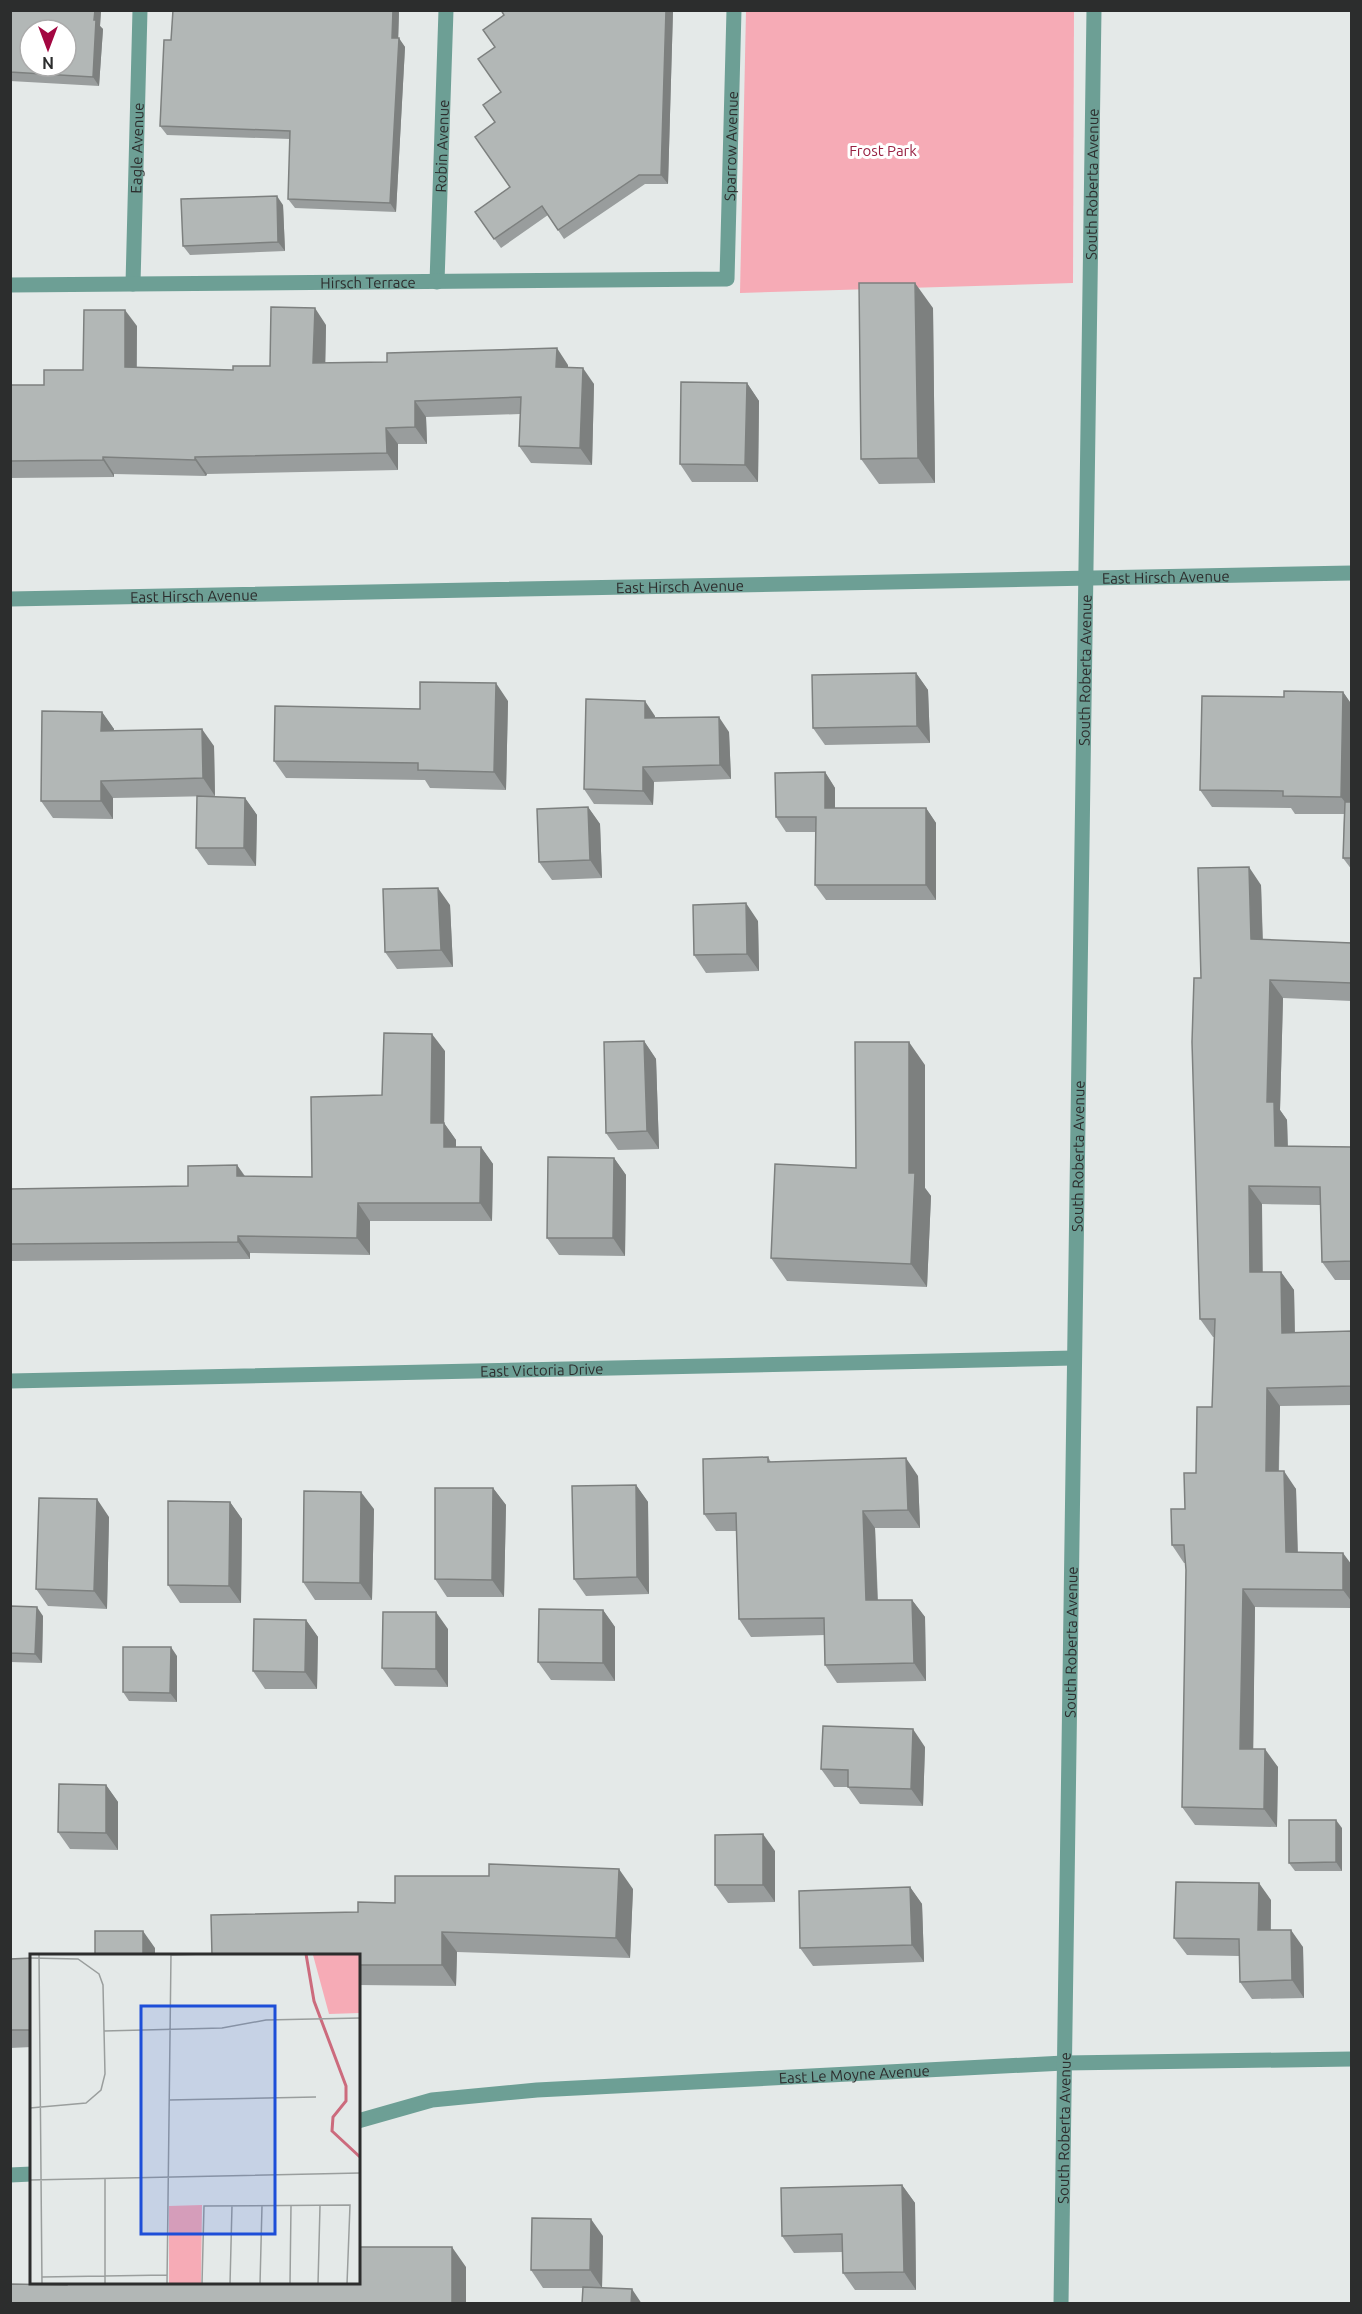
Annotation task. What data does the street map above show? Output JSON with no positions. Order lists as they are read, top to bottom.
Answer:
{
  "streets": {
    "street": [
      "Sparrow Avenue",
      "Robin Avenue",
      "Eagle Avenue",
      "South Roberta Avenue",
      "Hirsch Terrace",
      "East Hirsch Avenue",
      "East Victoria Drive",
      "East Le Moyne Avenue"
    ]
  },
  "crossings": [
    ["Sparrow Avenue", "Hirsch Terrace"],
    ["Robin Avenue", "Hirsch Terrace"],
    ["Eagle Avenue", "Hirsch Terrace"],
    ["South Roberta Avenue", "East Hirsch Avenue"],
    ["South Roberta Avenue", "East Victoria Drive"],
    ["South Roberta Avenue", "East Le Moyne Avenue"]
  ],
  "parks": ["Frost Park"],
  "north": "bottom"
}
